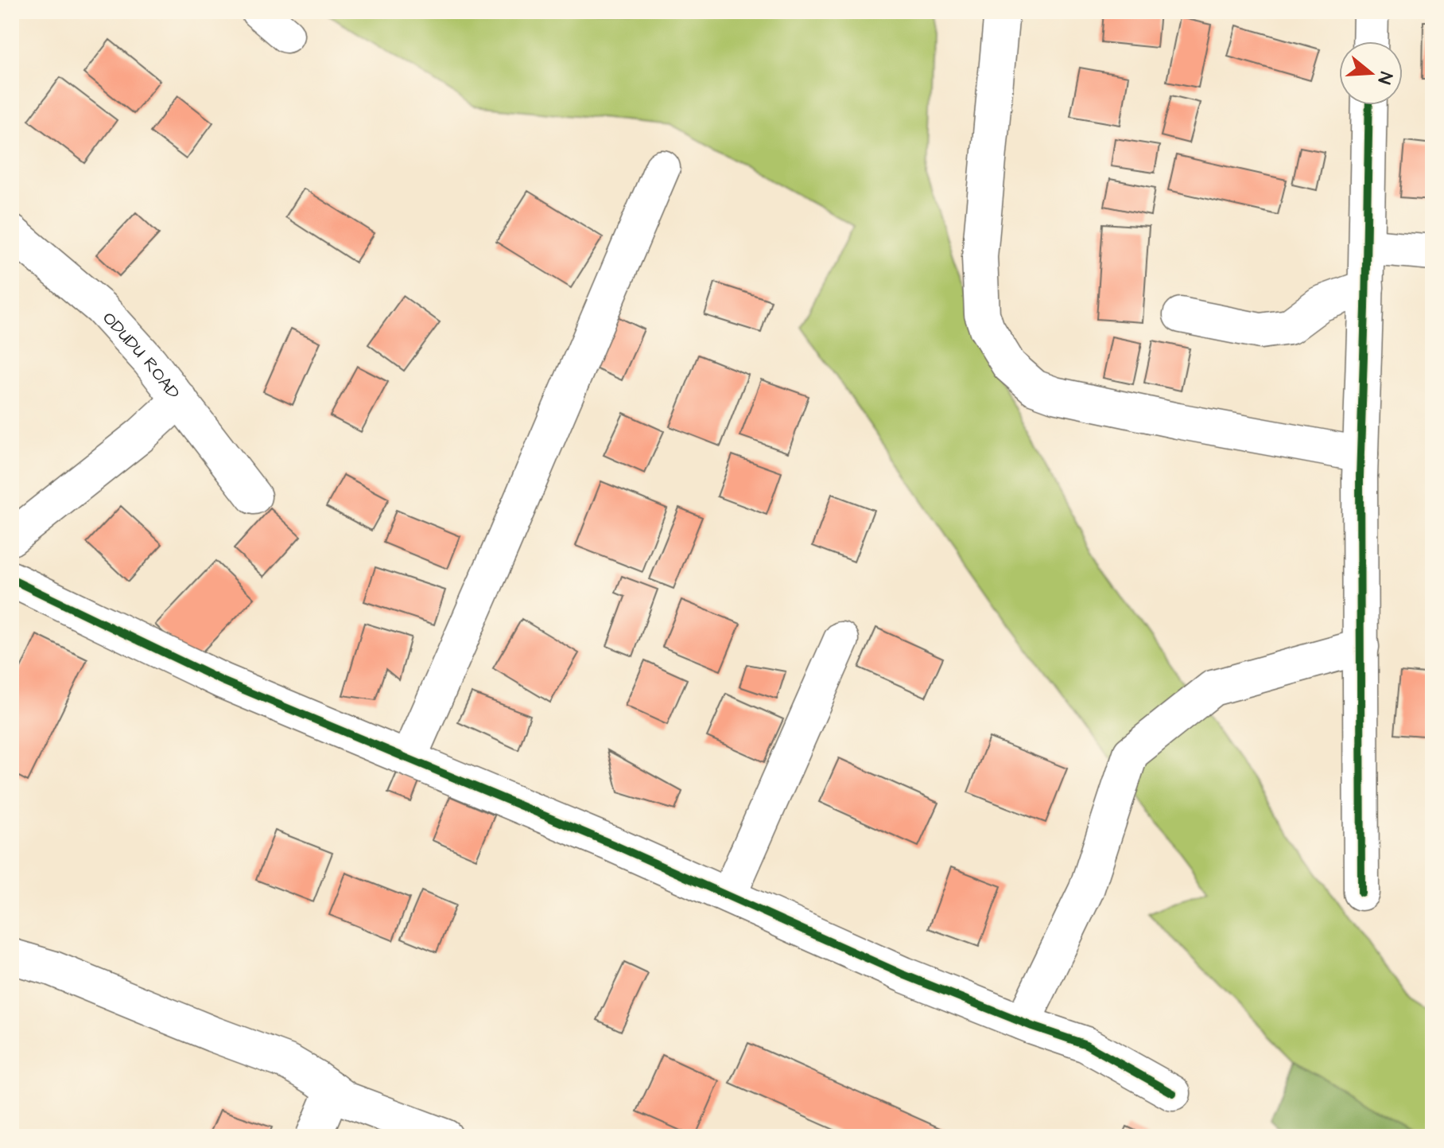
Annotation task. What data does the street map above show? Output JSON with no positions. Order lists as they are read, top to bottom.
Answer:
{
  "streets": {
    "street": ["ODUDU ROAD"]
  },
  "north": "right"
}
